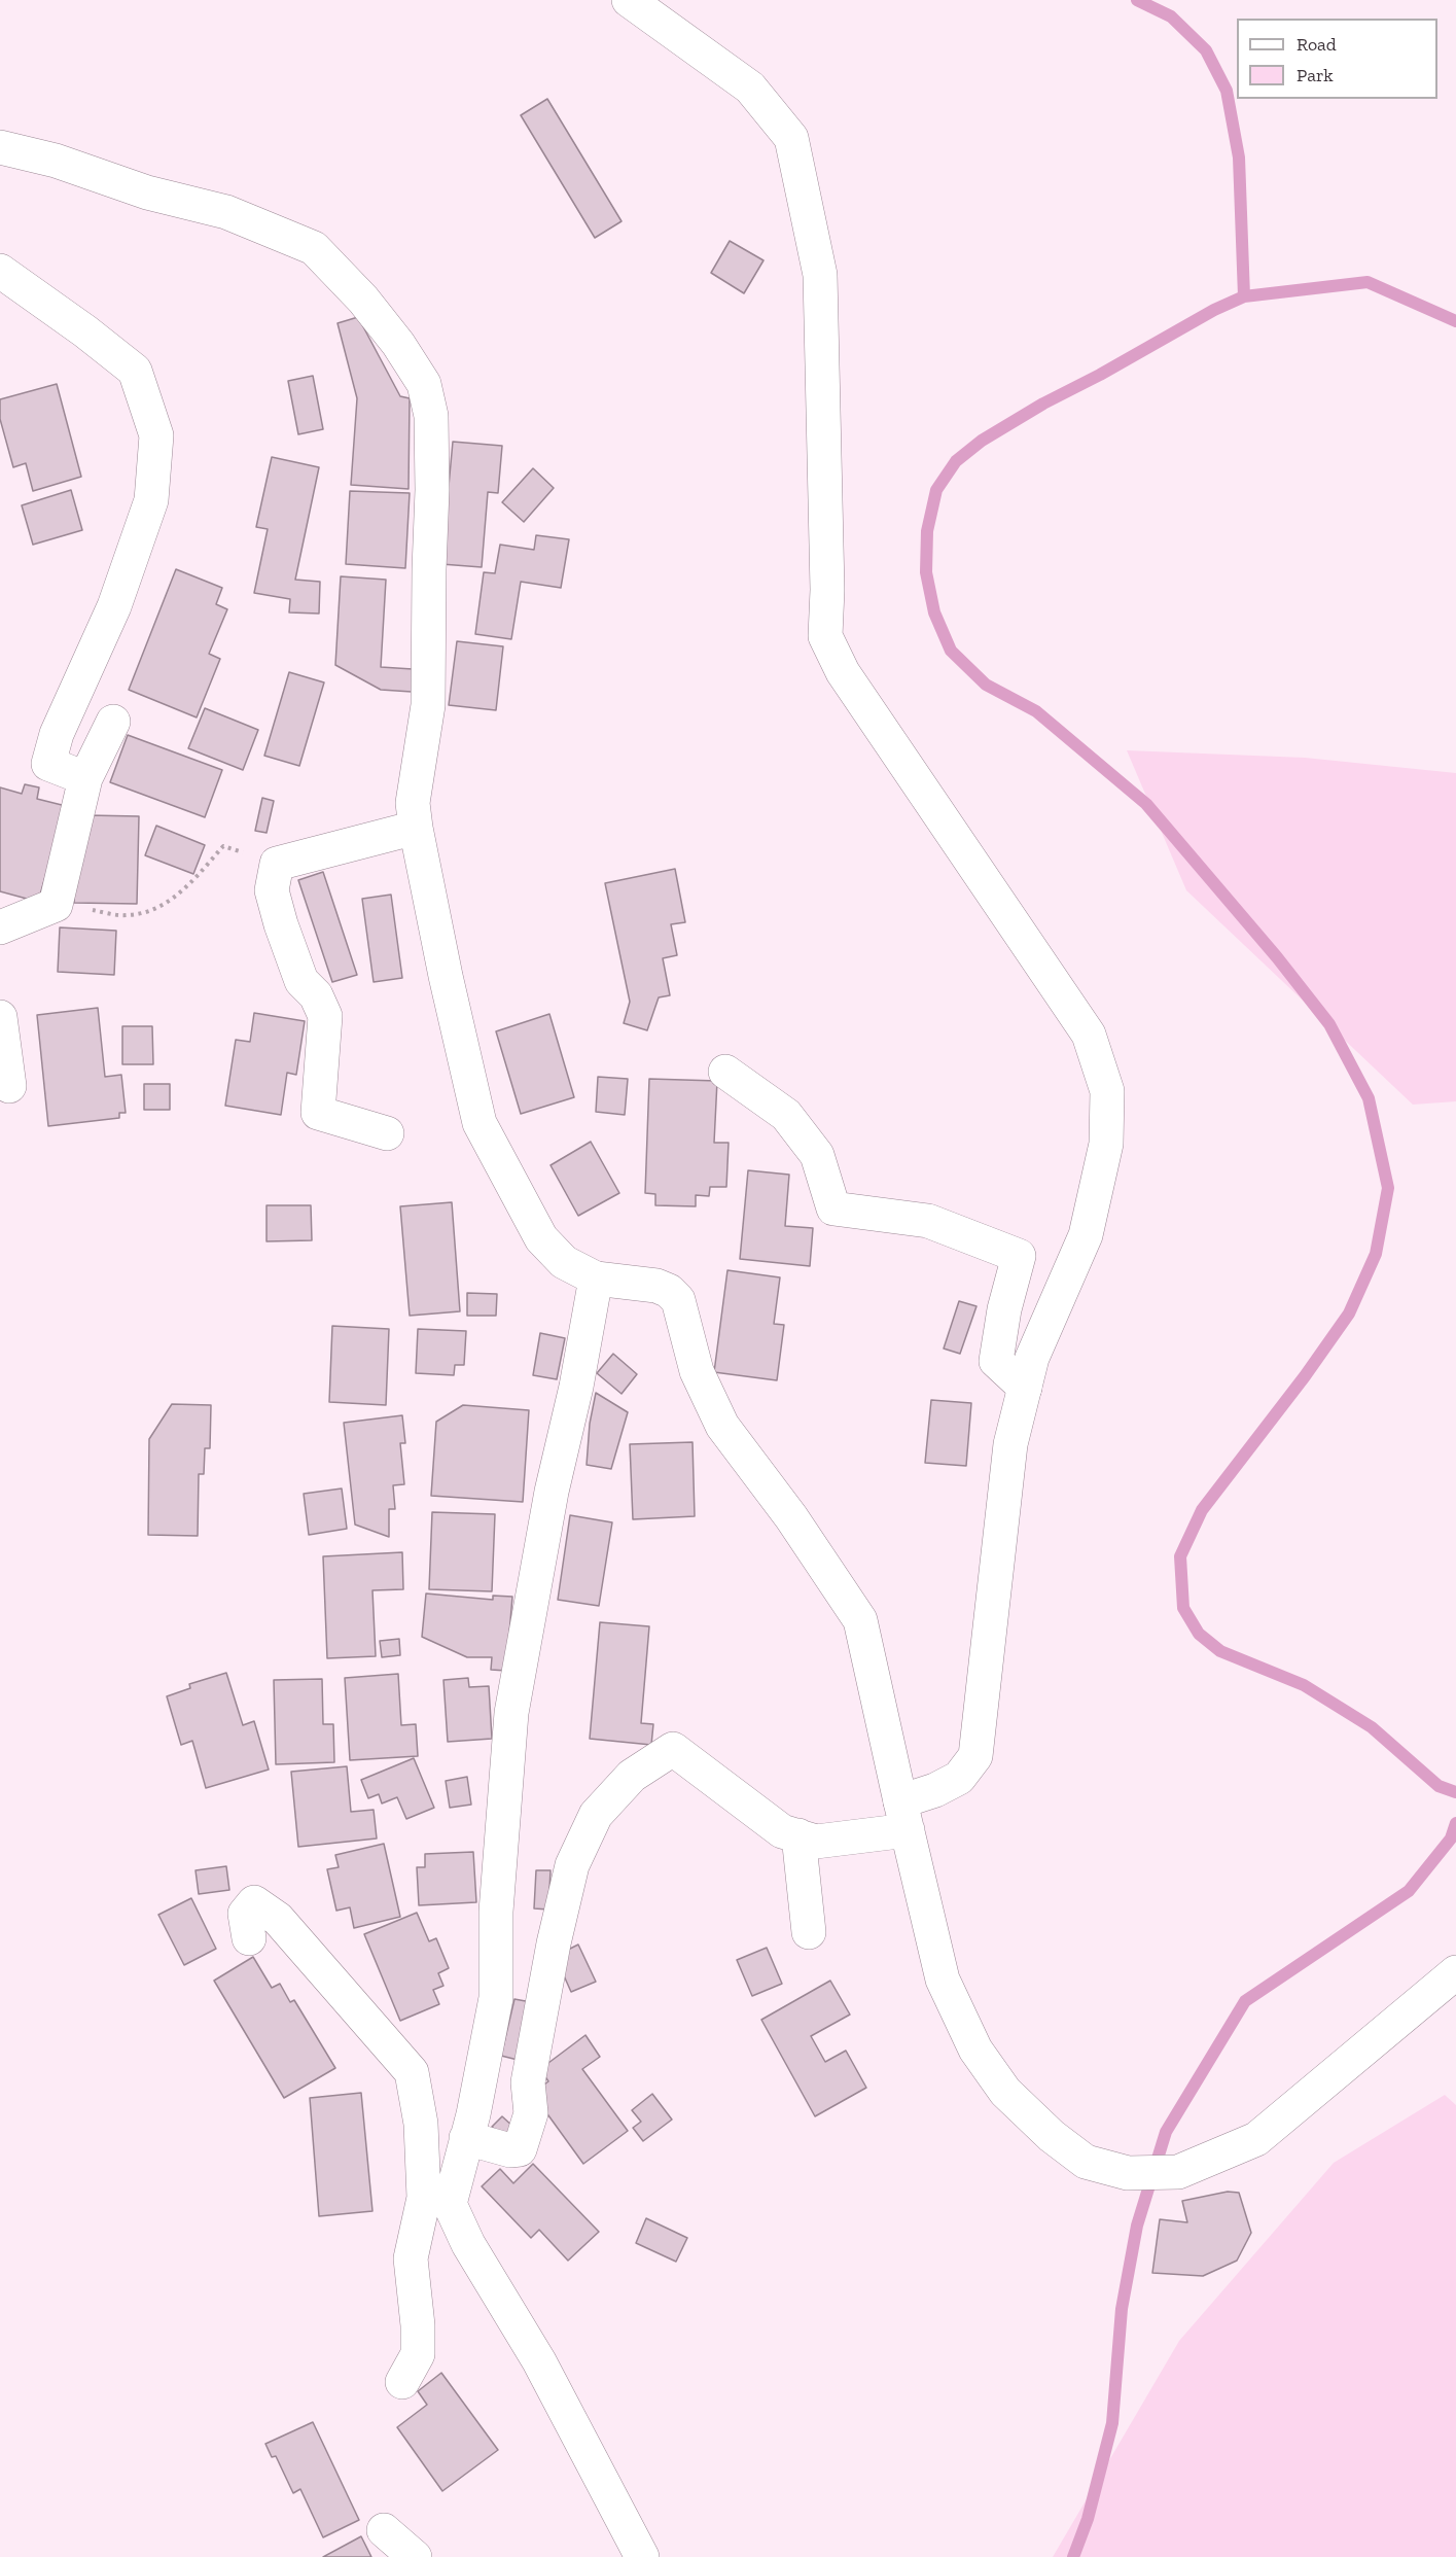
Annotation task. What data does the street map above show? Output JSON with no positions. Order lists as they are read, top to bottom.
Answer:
{
  "legend": ["Road", "Park"]
}
